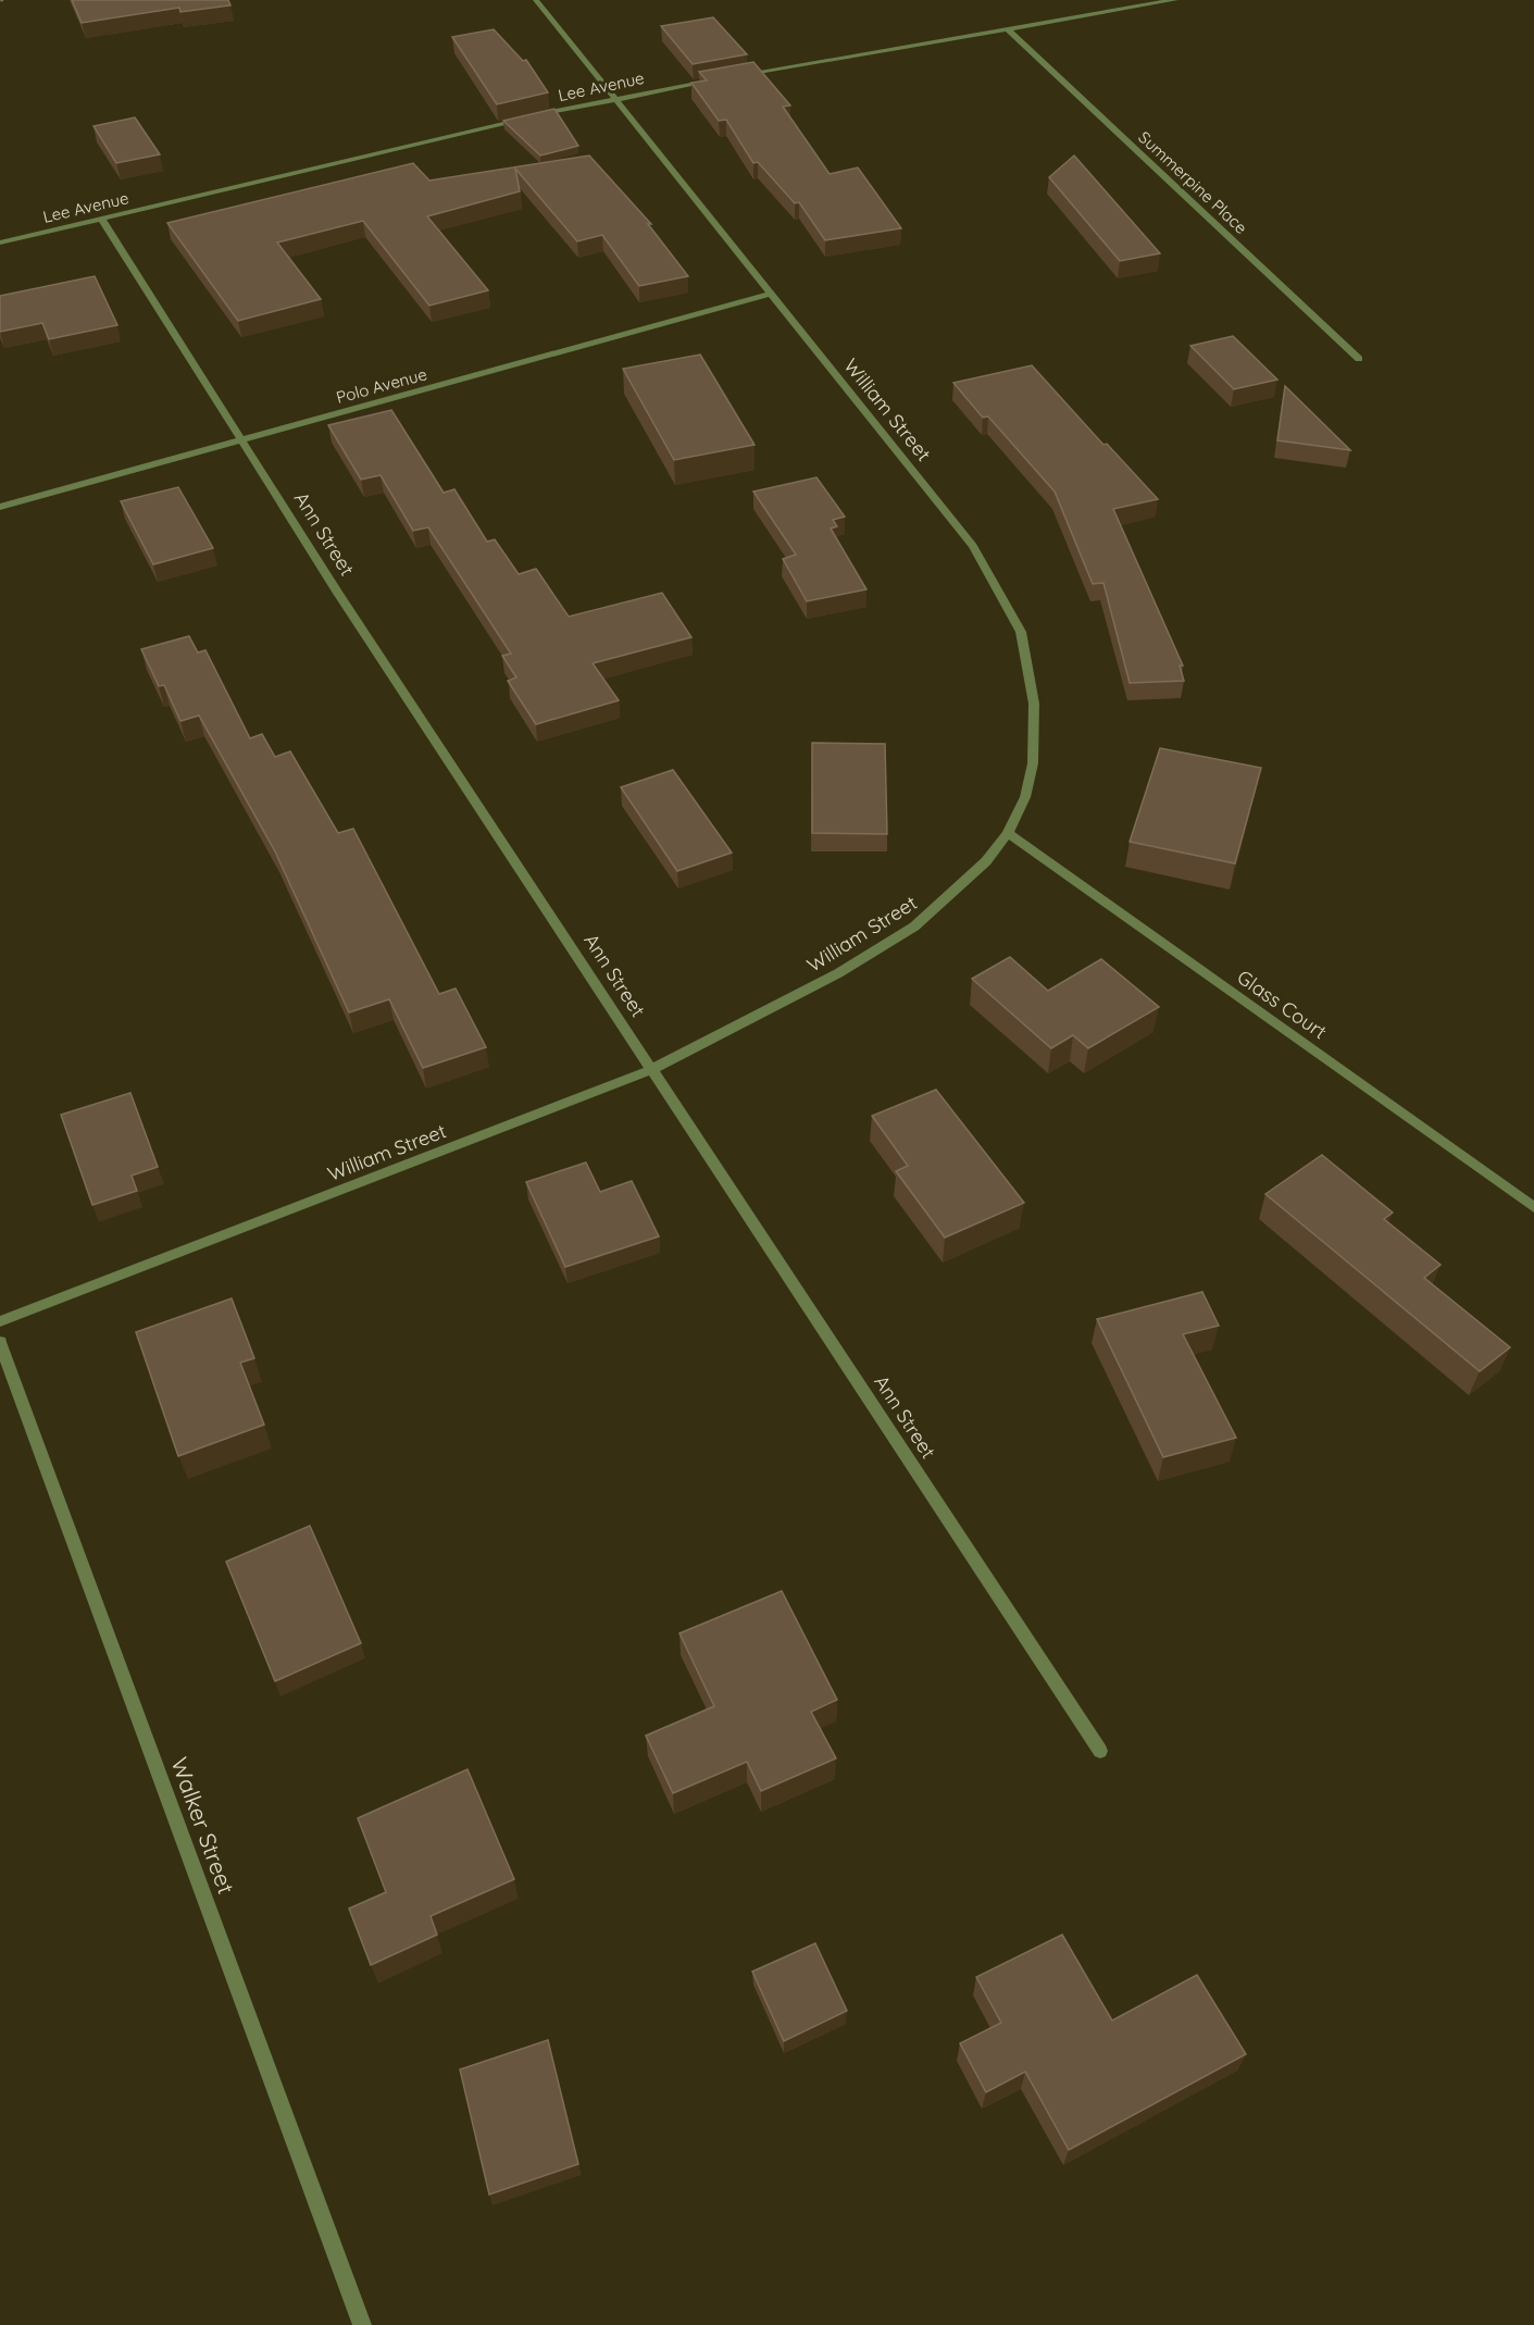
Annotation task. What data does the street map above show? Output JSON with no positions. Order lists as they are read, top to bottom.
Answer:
{
  "streets": {
    "street": [
      "Lee Avenue",
      "Summerpine Place",
      "Polo Avenue",
      "William Street",
      "Ann Street",
      "Glass Court",
      "Walker Street"
    ]
  },
  "crossings": [
    ["Lee Avenue", "William Street"],
    ["Lee Avenue", "Ann Street"],
    ["Polo Avenue", "William Street"],
    ["Polo Avenue", "Ann Street"],
    ["William Street", "Ann Street"],
    ["William Street", "Glass Court"]
  ]
}
